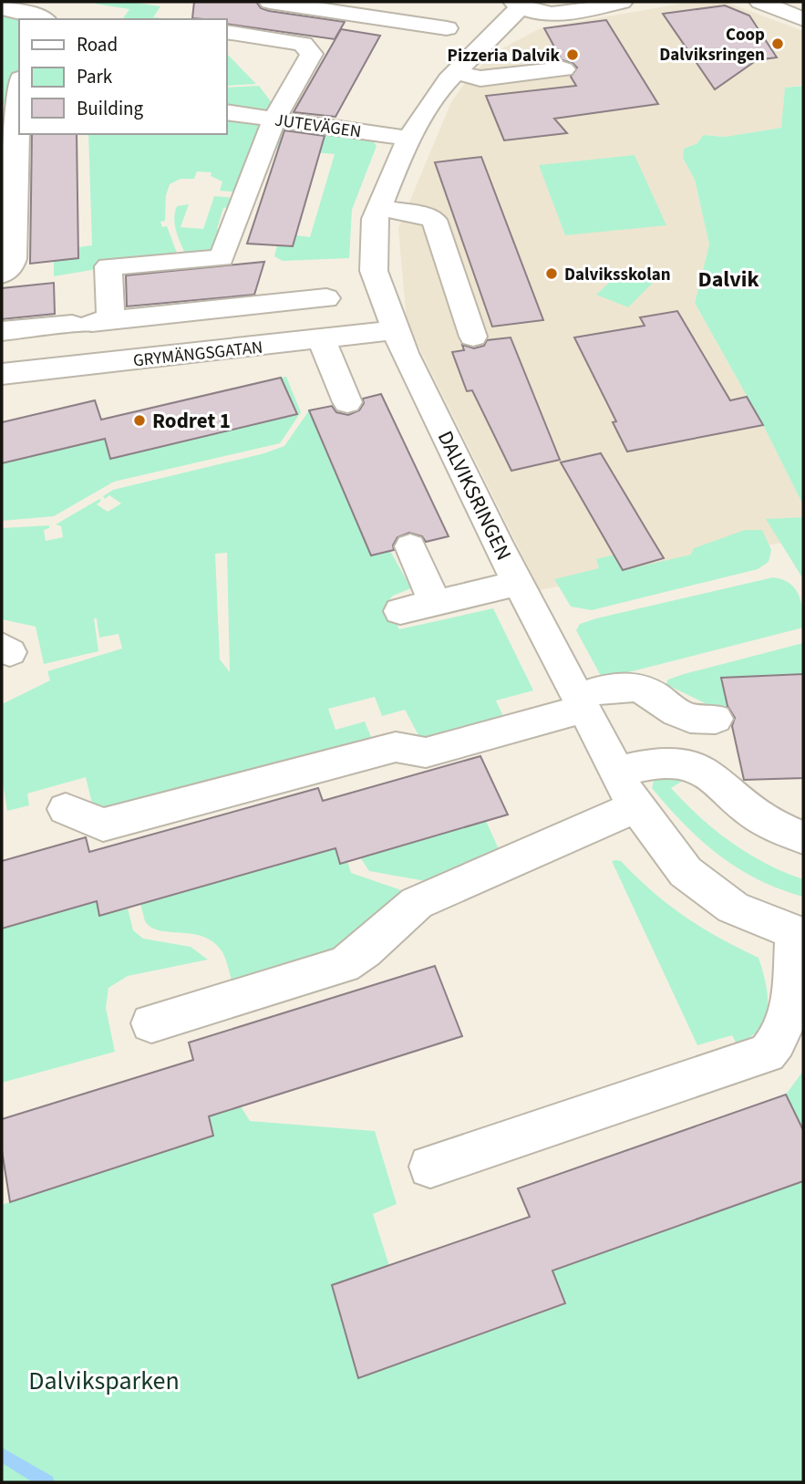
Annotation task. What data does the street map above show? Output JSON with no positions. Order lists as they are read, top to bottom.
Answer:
{
  "streets": {
    "street": ["JUTEVÄGEN", "GRYMÄNGSGATAN", "DALVIKSRINGEN"]
  },
  "crossings": [
    ["JUTEVÄGEN", "DALVIKSRINGEN"],
    ["GRYMÄNGSGATAN", "DALVIKSRINGEN"]
  ],
  "districts": ["Dalvik"],
  "parks": ["Dalviksparken"],
  "places": [
    "Coop Dalviksringen",
    "Pizzeria Dalvik",
    "Dalviksskolan",
    "Rodret 1"
  ],
  "legend": ["Road", "Park", "Building"]
}
